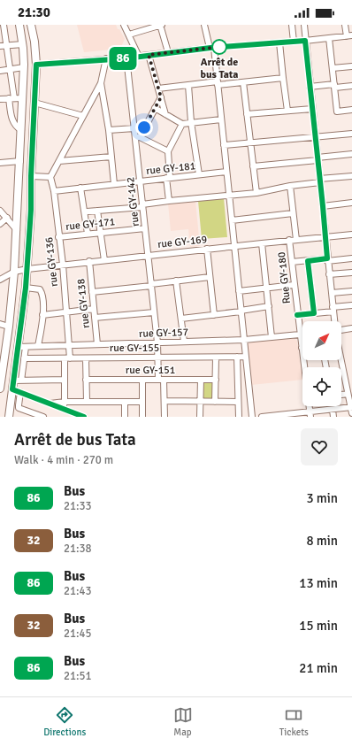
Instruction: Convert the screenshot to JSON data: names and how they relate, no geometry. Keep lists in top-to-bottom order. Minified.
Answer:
{"streets":{"street":["rue GY-181","rue GY-142","rue GY-171","rue GY-169","rue GY-136","Rue GY-180","rue GY-138","rue GY-157","rue GY-155","rue GY-151"]},"crossings":[["rue GY-181","rue GY-142"],["rue GY-181","rue GY-136"],["rue GY-142","rue GY-171"],["rue GY-142","rue GY-169"],["rue GY-142","rue GY-157"],["rue GY-142","rue GY-155"],["rue GY-142","rue GY-151"],["rue GY-171","rue GY-136"],["rue GY-169","rue GY-136"],["rue GY-169","Rue GY-180"],["rue GY-169","rue GY-138"],["rue GY-136","rue GY-157"],["rue GY-136","rue GY-155"],["Rue GY-180","rue GY-157"],["rue GY-138","rue GY-157"]],"places":["Arrêt de bus Tata"],"lines":["bus line 86"],"north":"top right","page":{"status":"21:30","on_map":"86","heading":["Arrêt de bus Tata","Walk · 4 min · 270 m"],"list":[{"mark":"86","name":"Bus","note":"21:33","value":"3 min"},{"mark":"32","name":"Bus","note":"21:38","value":"8 min"},{"mark":"86","name":"Bus","note":"21:43","value":"13 min"},{"mark":"32","name":"Bus","note":"21:45","value":"15 min"},{"mark":"86","name":"Bus","note":"21:51","value":"21 min"}],"tabs":["Directions","Map","Tickets"]}}
